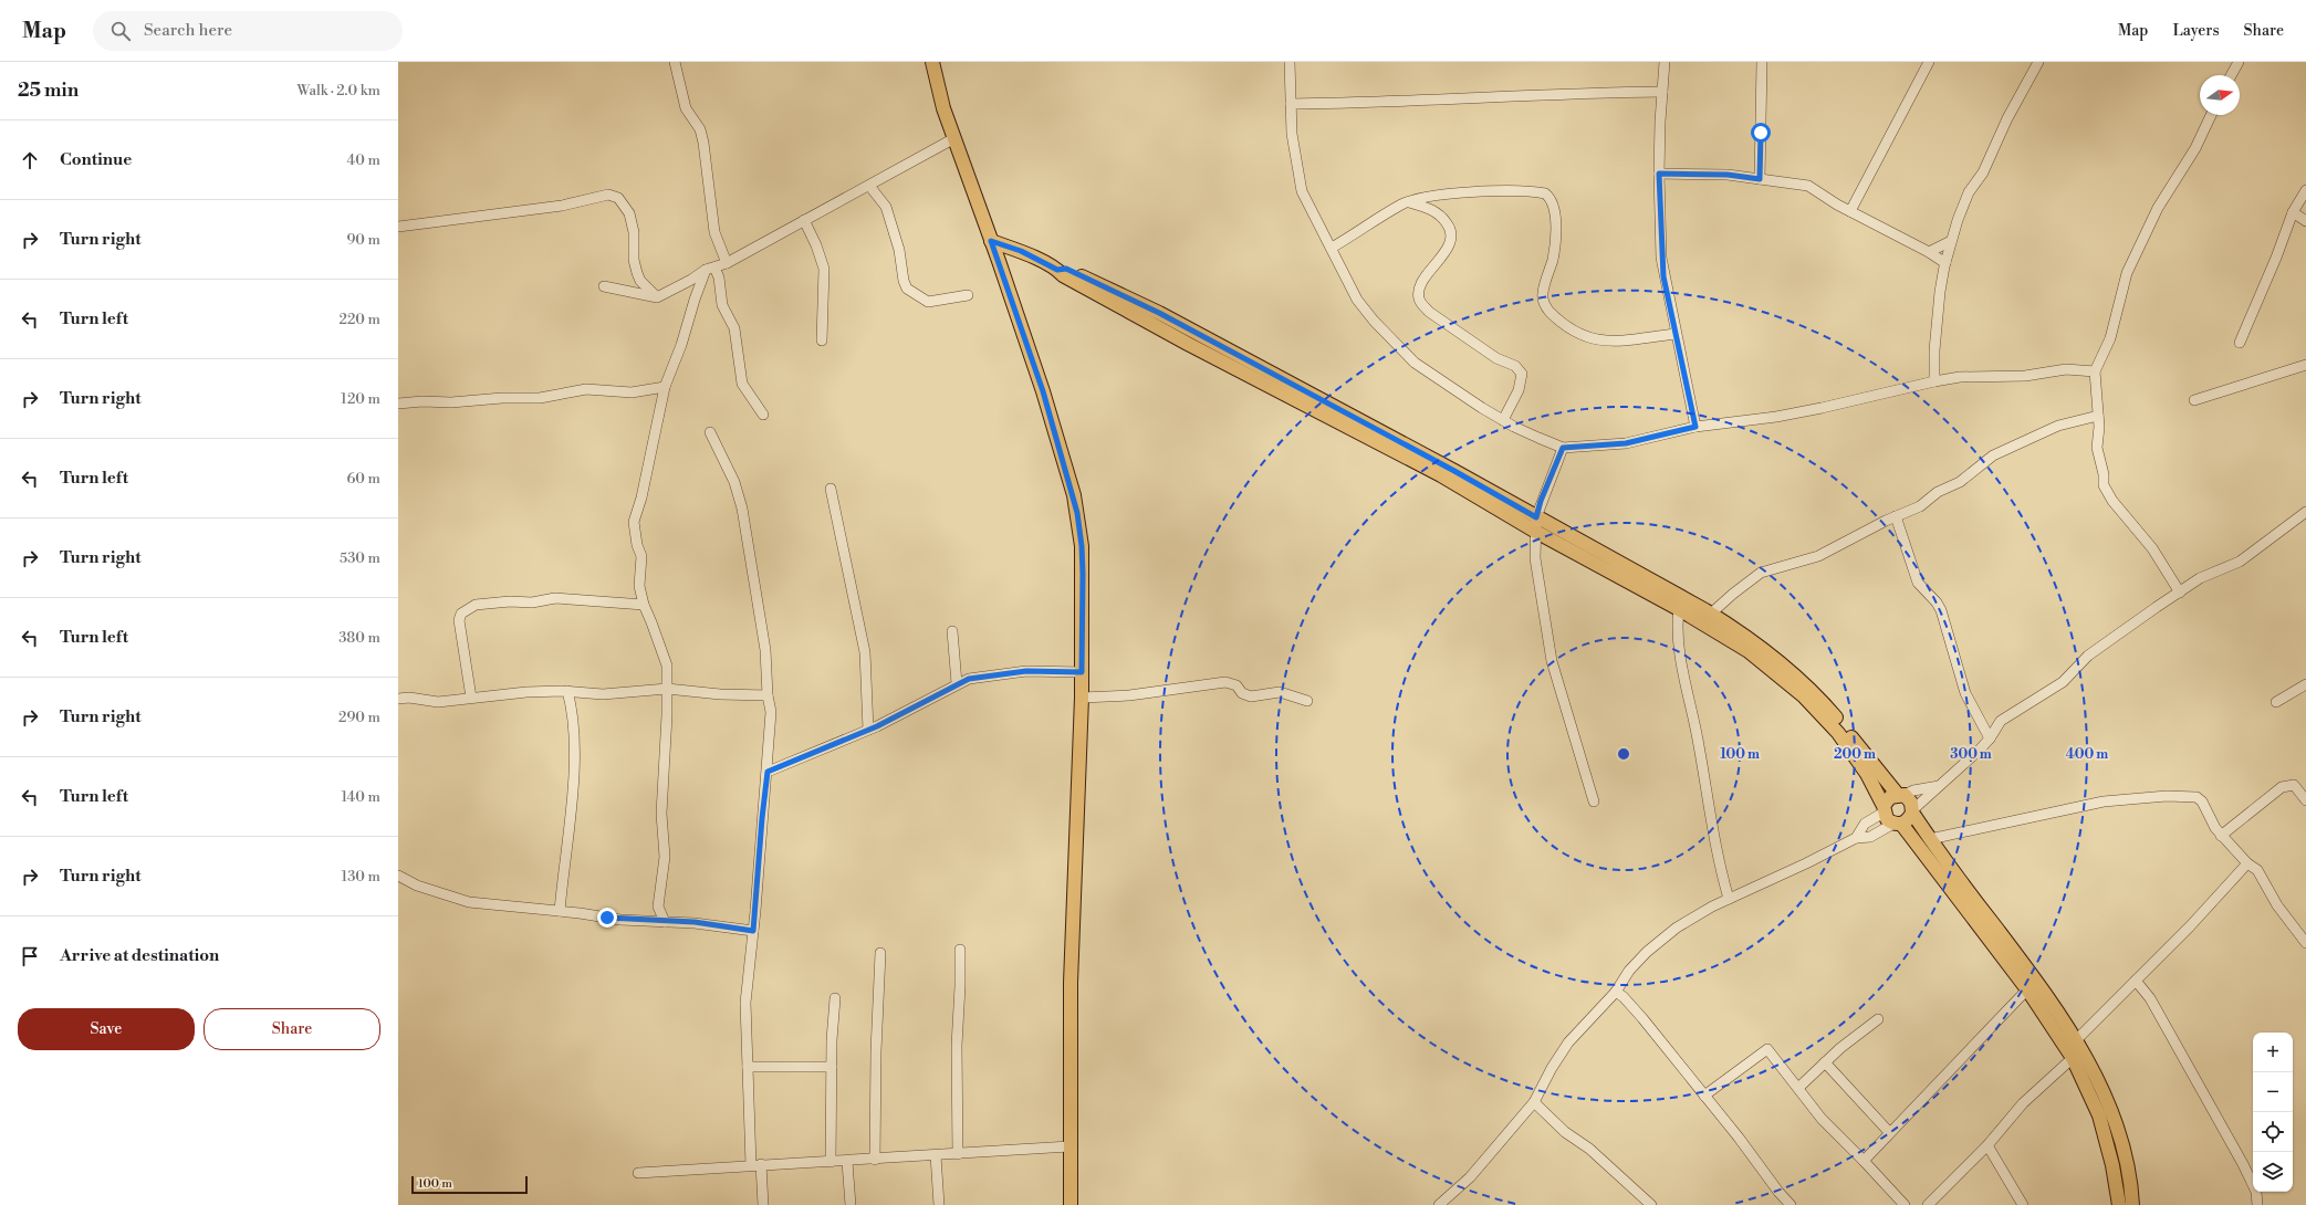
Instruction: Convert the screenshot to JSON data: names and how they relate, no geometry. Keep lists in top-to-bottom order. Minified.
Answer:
{"scale_bar":"100 m","north":"right","page":{"header":"Map","search":"Search here","nav":["Map","Layers","Share"],"heading":["25 min","Walk · 2.0 km"],"list":[["Continue","40 m"],["Turn right","90 m"],["Turn left","220 m"],["Turn right","120 m"],["Turn left","60 m"],["Turn right","530 m"],["Turn left","380 m"],["Turn right","290 m"],["Turn left","140 m"],["Turn right","130 m"],"Arrive at destination"],"buttons":["Save","Share"],"map_buttons":["+","−"],"scale":"100 m"},"rings":["100 m","200 m","300 m","400 m"]}
